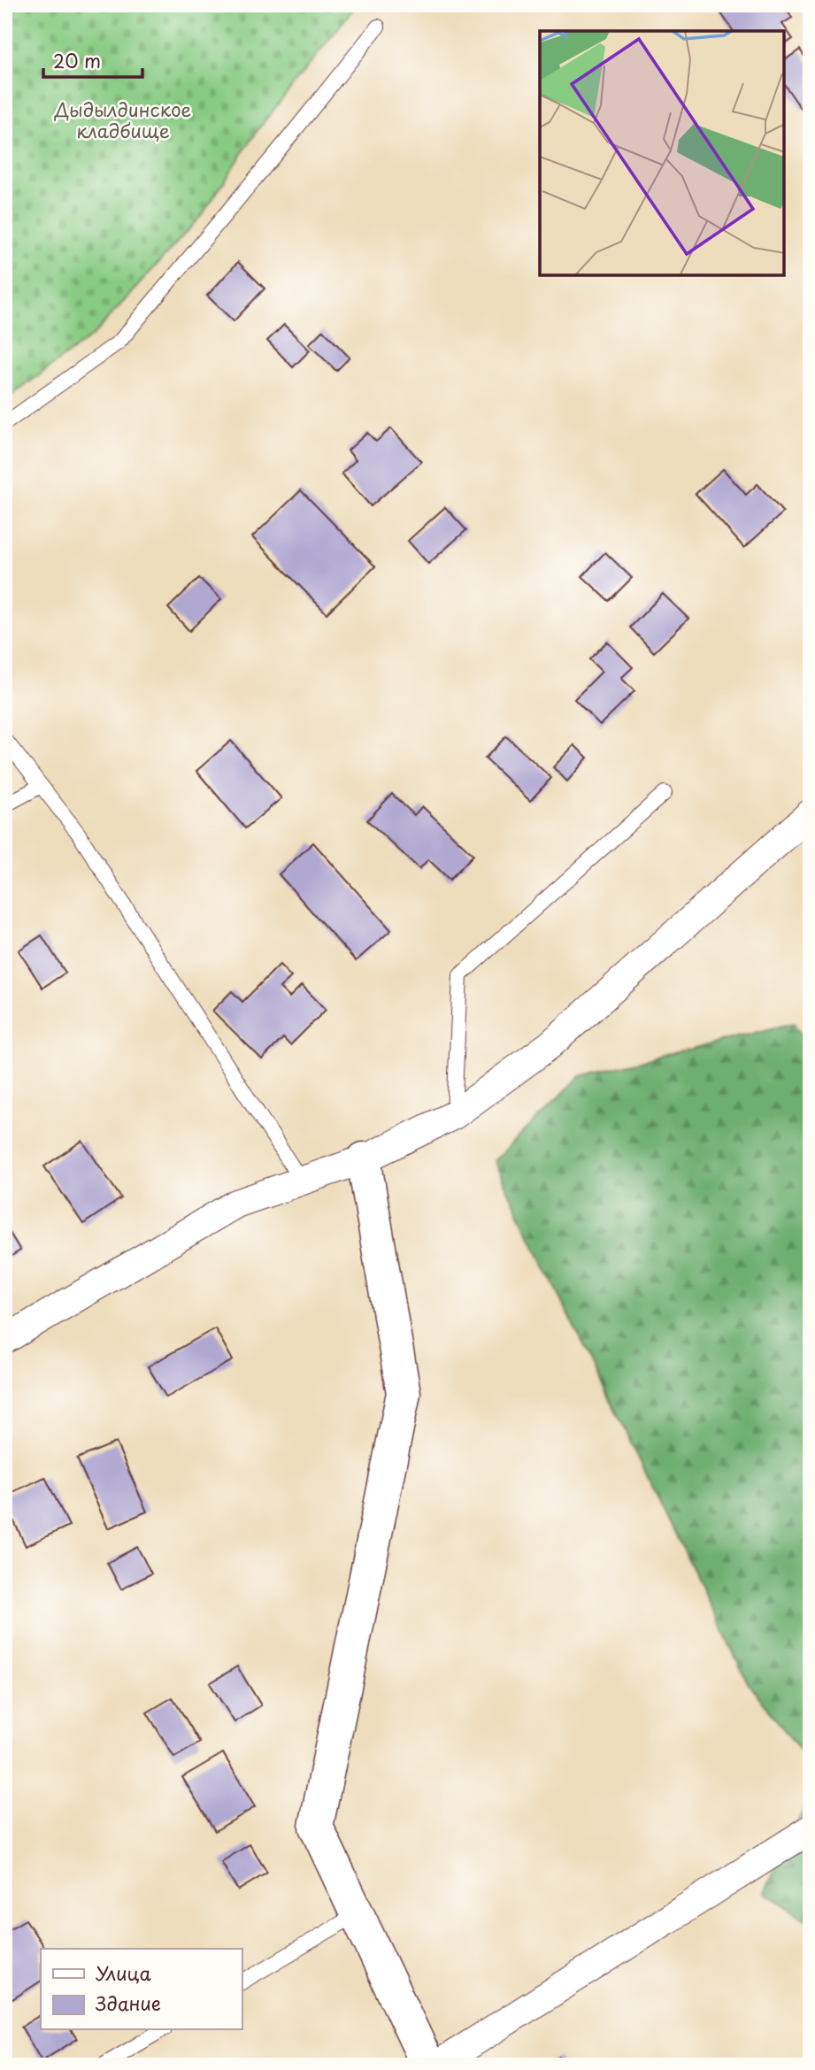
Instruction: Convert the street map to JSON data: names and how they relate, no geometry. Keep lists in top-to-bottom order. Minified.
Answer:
{"parks":["Дыдылдинское кладбище"],"legend":["Улица","Здание"],"scale_bar":"20 m"}
